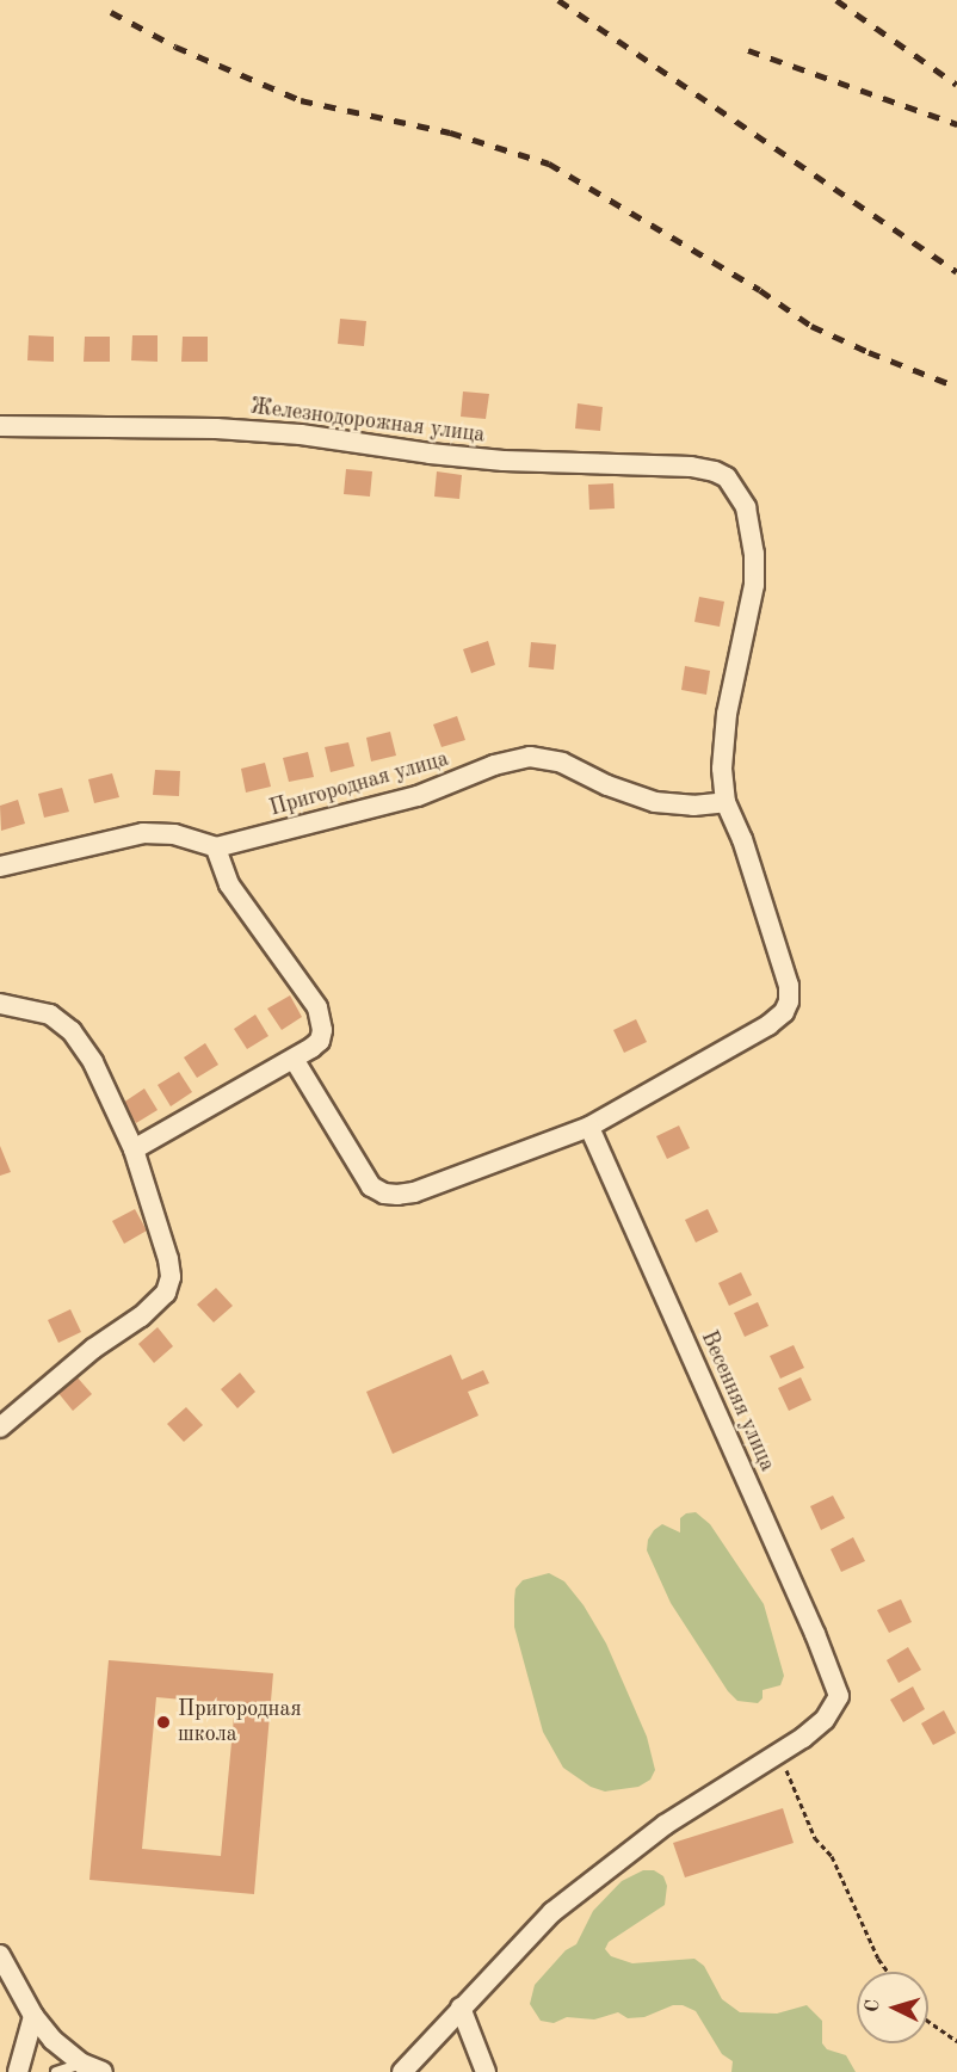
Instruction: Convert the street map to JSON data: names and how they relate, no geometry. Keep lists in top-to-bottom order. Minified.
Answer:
{"streets":{"street":["Железнодорожная улица","Пригородная улица","Весенняя улица"]},"crossings":[["Железнодорожная улица","Пригородная улица"]],"places":["Пригородная школа"],"north":"left"}
